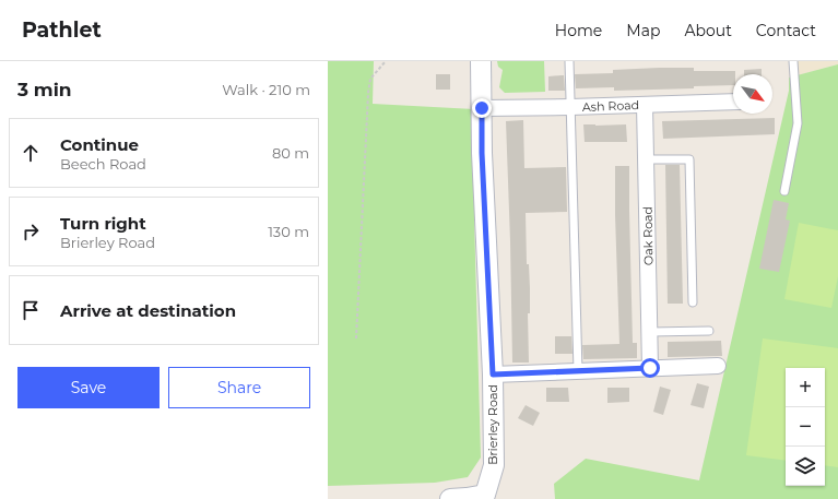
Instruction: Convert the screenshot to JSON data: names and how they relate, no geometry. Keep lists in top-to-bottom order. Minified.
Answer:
{"streets":{"street":["Ash Road","Oak Road","Brierley Road"]},"crossings":[["Ash Road","Oak Road"],["Ash Road","Brierley Road"]],"north":"bottom right","page":{"header":"Pathlet","nav":["Home","Map","About","Contact"],"heading":["3 min","Walk · 210 m"],"list":[["Continue","Beech Road","80 m"],["Turn right","Brierley Road","130 m"],"Arrive at destination"],"buttons":["Save","Share"],"map_buttons":["+","−"]}}
